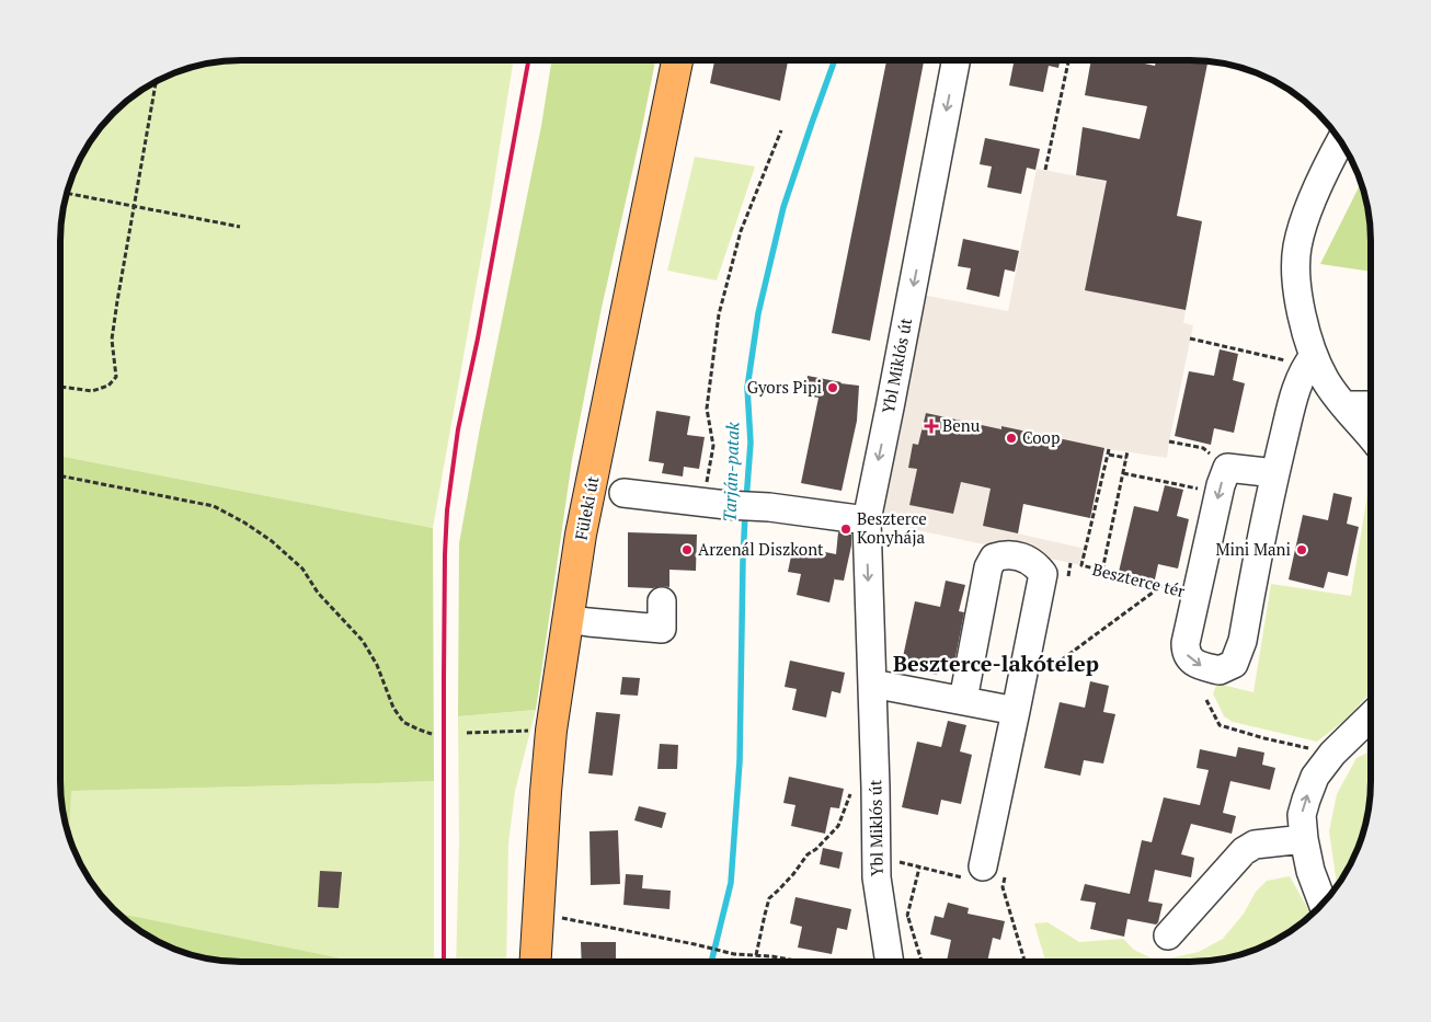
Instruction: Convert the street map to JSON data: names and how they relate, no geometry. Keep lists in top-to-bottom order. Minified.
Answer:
{"streets":{"main road":["Füleki út"],"street":["Ybl Miklós út"],"path":["Beszterce tér"]},"one_way":["Ybl Miklós út"],"districts":["Beszterce-lakótelep"],"water":["Tarján-patak"],"places":{"other":["Gyors Pipi","Coop","Beszterce Konyhája","Arzenál Diszkont","Mini Mani"],"health":["Benu"]}}
